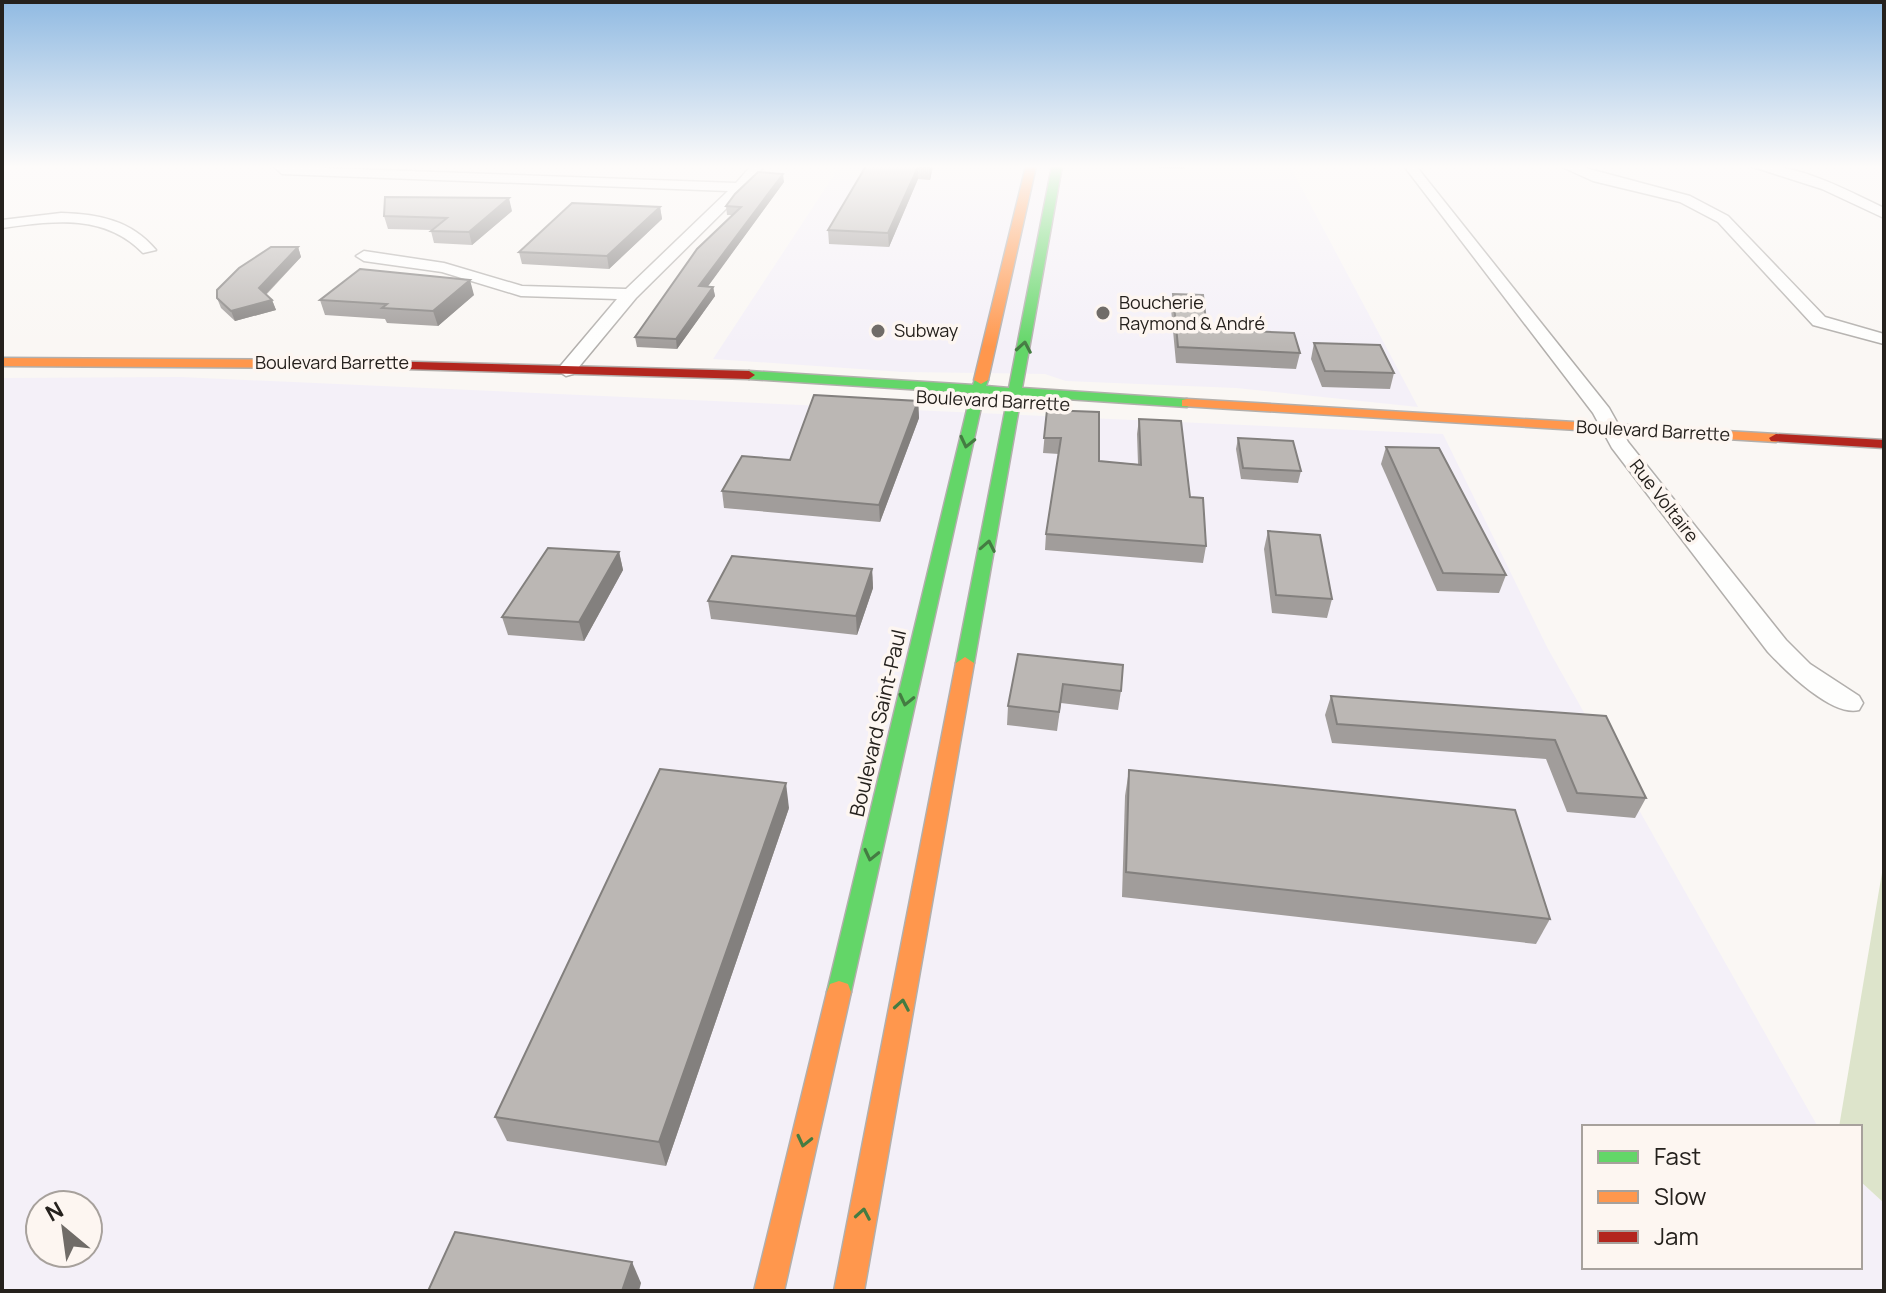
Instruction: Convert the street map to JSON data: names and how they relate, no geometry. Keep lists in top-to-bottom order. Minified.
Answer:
{"streets":{"main road":["Boulevard Barrette","Boulevard Saint-Paul"],"street":["Rue Voltaire"]},"crossings":[["Boulevard Barrette","Rue Voltaire"],["Boulevard Barrette","Boulevard Saint-Paul"]],"places":["Boucherie Raymond & André","Subway"],"legend":["Fast","Slow","Jam"],"north":"top left"}
